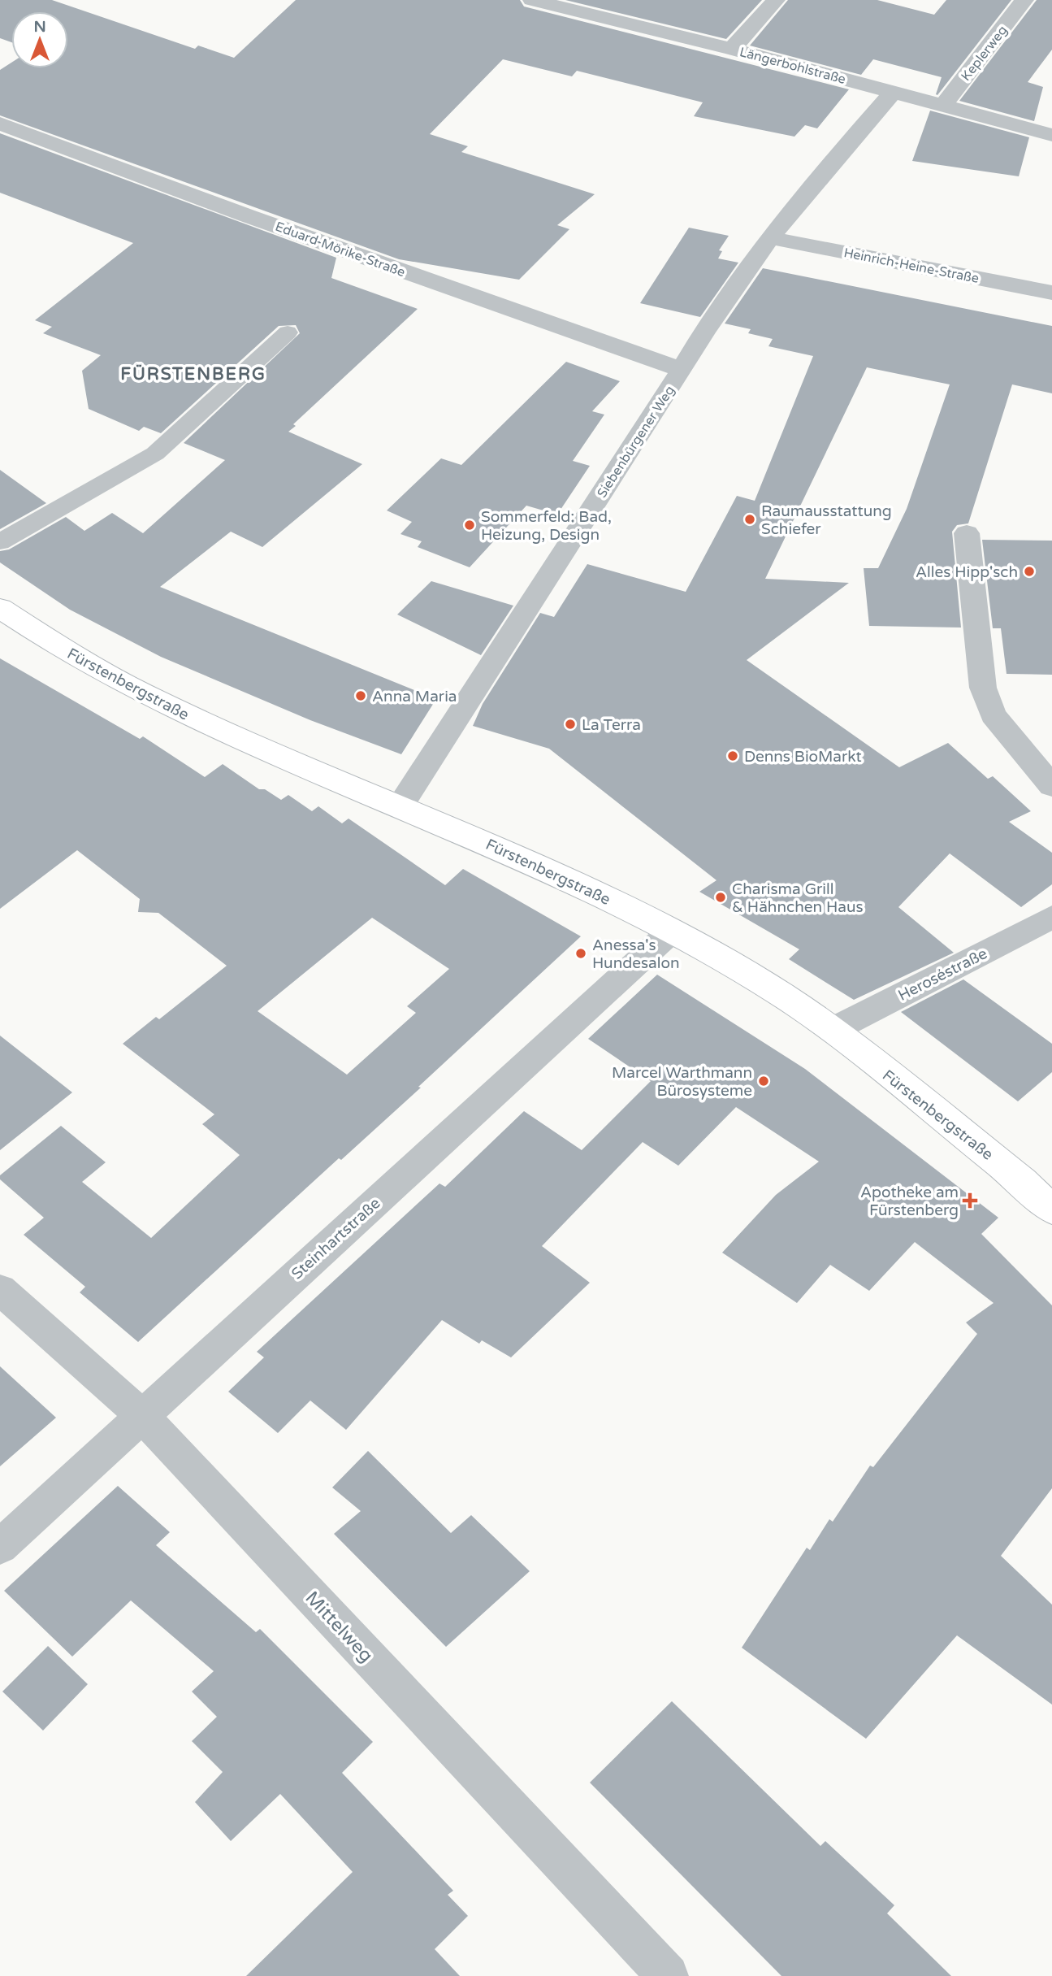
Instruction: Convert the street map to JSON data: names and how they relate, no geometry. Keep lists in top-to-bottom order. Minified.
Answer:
{"streets":{"main road":["Fürstenbergstraße"],"street":["Keplerweg","Längerbohlstraße","Eduard-Mörike-Straße","Heinrich-Heine-Straße","Siebenbürgener Weg","Heroséstraße","Steinhartstraße","Mittelweg"]},"crossings":[["Keplerweg","Längerbohlstraße"],["Längerbohlstraße","Siebenbürgener Weg"],["Eduard-Mörike-Straße","Siebenbürgener Weg"],["Heinrich-Heine-Straße","Siebenbürgener Weg"],["Siebenbürgener Weg","Fürstenbergstraße"],["Fürstenbergstraße","Heroséstraße"],["Fürstenbergstraße","Steinhartstraße"],["Steinhartstraße","Mittelweg"]],"districts":["FÜRSTENBERG"],"places":{"other":["Raumausstattung Schiefer","Sommerfeld: Bad, Heizung, Design","Alles Hipp'sch","Anna Maria","La Terra","Denns BioMarkt","Charisma Grill & Hähnchen Haus","Anessa's Hundesalon","Marcel Warthmann Bürosysteme"],"health":["Apotheke am Fürstenberg"]},"north":"top"}
